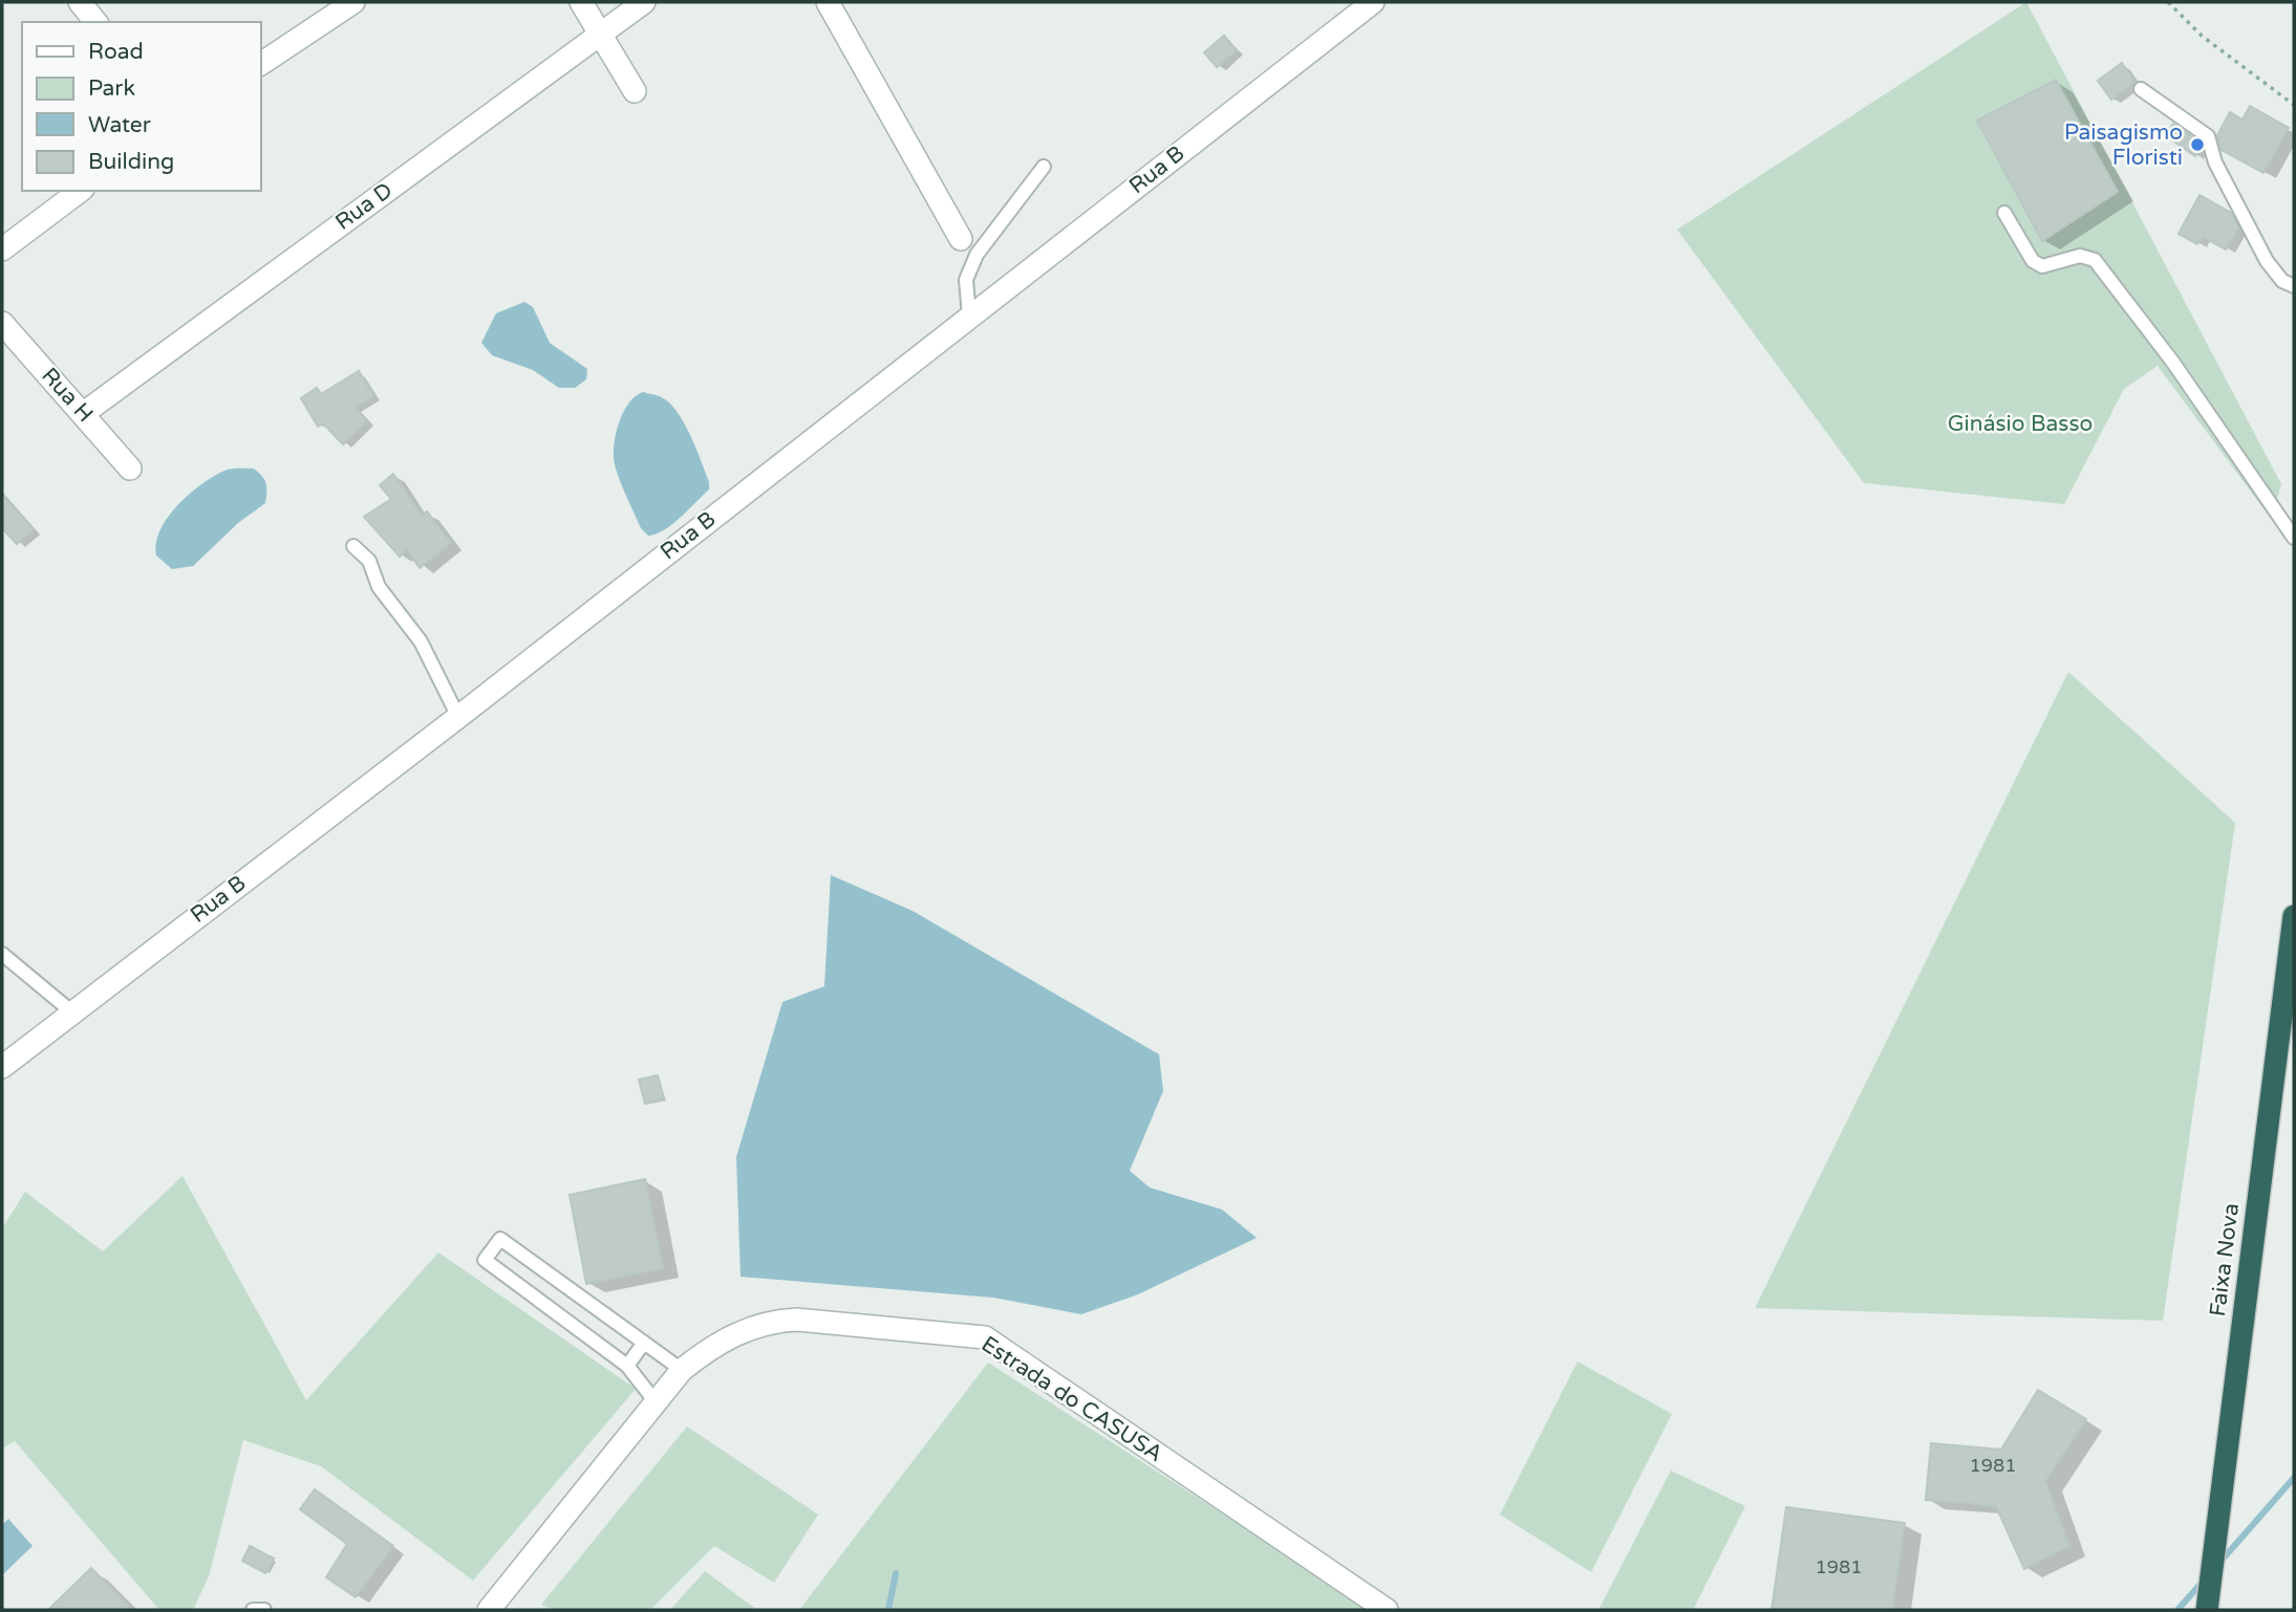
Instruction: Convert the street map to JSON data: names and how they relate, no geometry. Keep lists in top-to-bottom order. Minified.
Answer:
{"streets":{"highway":["Faixa Nova"],"street":["Rua B","Rua D","Rua H","Estrada do CASUSA"]},"crossings":[["Rua D","Rua H"]],"parks":["Ginásio Basso"],"places":["Paisagismo Floristi"],"house_numbers":["1981","1981"],"legend":["Road","Park","Water","Building"]}
